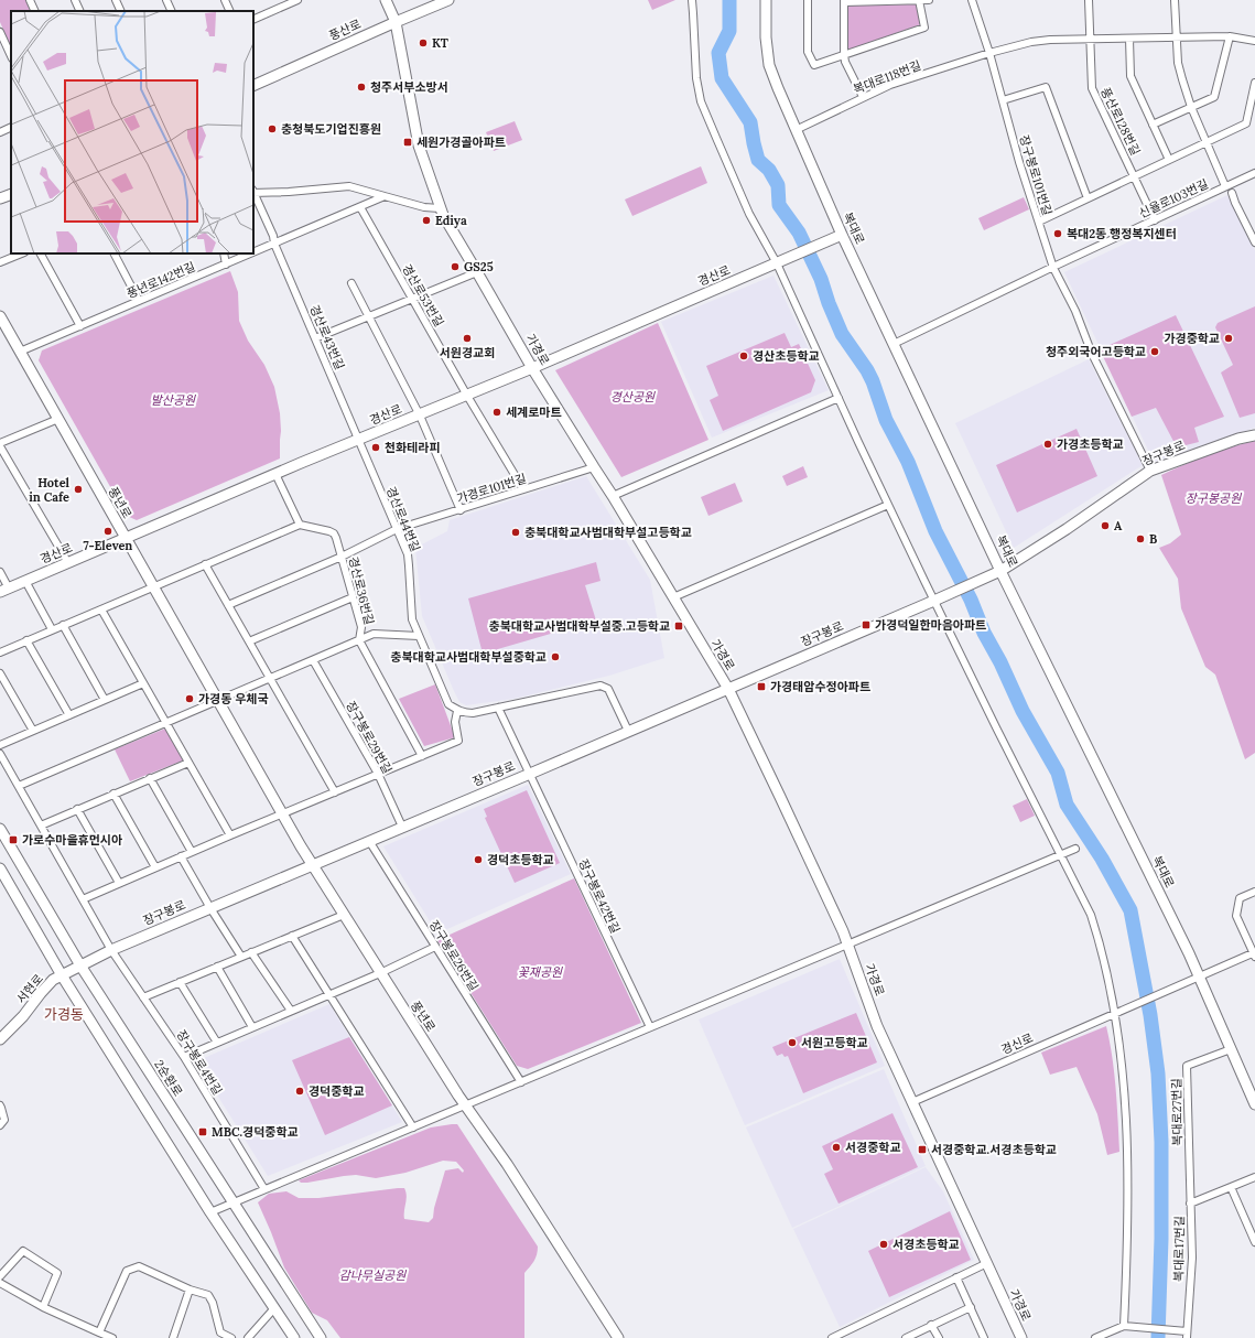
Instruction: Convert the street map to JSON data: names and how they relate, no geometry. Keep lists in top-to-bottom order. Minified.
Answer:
{"streets":{"street":["풍산로","복대로118번길","풍산로128번길","장구봉로101번길","신율로103번길","복대로","경산로","풍년로142번길","경산로53번길","경산로43번길","가경로","장구봉로","가경로101번길","풍년로","경산로44번길","경산로36번길","장구봉로29번길","장구봉로42번길","장구봉로26번길","서현로","경신로","장구봉로4번길","2순환로","복대로27번길","복대로17번길"]},"crossings":[["풍산로","가경로"],["복대로118번길","풍산로128번길"],["복대로118번길","장구봉로101번길"],["복대로118번길","복대로"],["풍산로128번길","신율로103번길"],["장구봉로101번길","신율로103번길"],["장구봉로101번길","장구봉로"],["신율로103번길","복대로"],["복대로","경산로"],["복대로","장구봉로"],["복대로","경신로"],["복대로","복대로27번길"],["경산로","경산로53번길"],["경산로","경산로43번길"],["경산로","가경로"],["경산로","풍년로"],["경산로","경산로44번길"],["풍년로142번길","경산로53번길"],["풍년로142번길","경산로43번길"],["풍년로142번길","풍년로"],["경산로53번길","가경로101번길"],["경산로43번길","경산로44번길"],["가경로","장구봉로"],["가경로","가경로101번길"],["가경로","경신로"],["장구봉로","풍년로"],["장구봉로","장구봉로29번길"],["장구봉로","장구봉로42번길"],["장구봉로","장구봉로26번길"],["장구봉로","서현로"],["장구봉로","장구봉로4번길"],["장구봉로","2순환로"],["가경로101번길","경산로44번길"],["가경로101번길","경산로36번길"],["복대로27번길","복대로17번길"]],"districts":["가경동"],"parks":["경산공원","발산공원","장구봉공원","꽃재공원","감나무실공원"],"places":{"other":["KT","청주서부소방서","충청북도기업진흥원","Ediya","복대2동 행정복지센터","GS25","서원경교회","가경중학교","청주외국어고등학교","경산초등학교","세계로마트","가경초등학교","천화테라피","Hotel in Cafe","A","7-Eleven","충북대학교사범대학부설고등학교","B","충북대학교사범대학부설중학교","가경동 우체국","경덕초등학교","서원고등학교","경덕중학교","서경중학교","서경초등학교"],"transit":["세원가경골아파트","가경덕일한마음아파트","충북대학교사범대학부설중.고등학교","가경태암수정아파트","가로수마을휴먼시아","MBC.경덕중학교","서경중학교.서경초등학교"]}}
